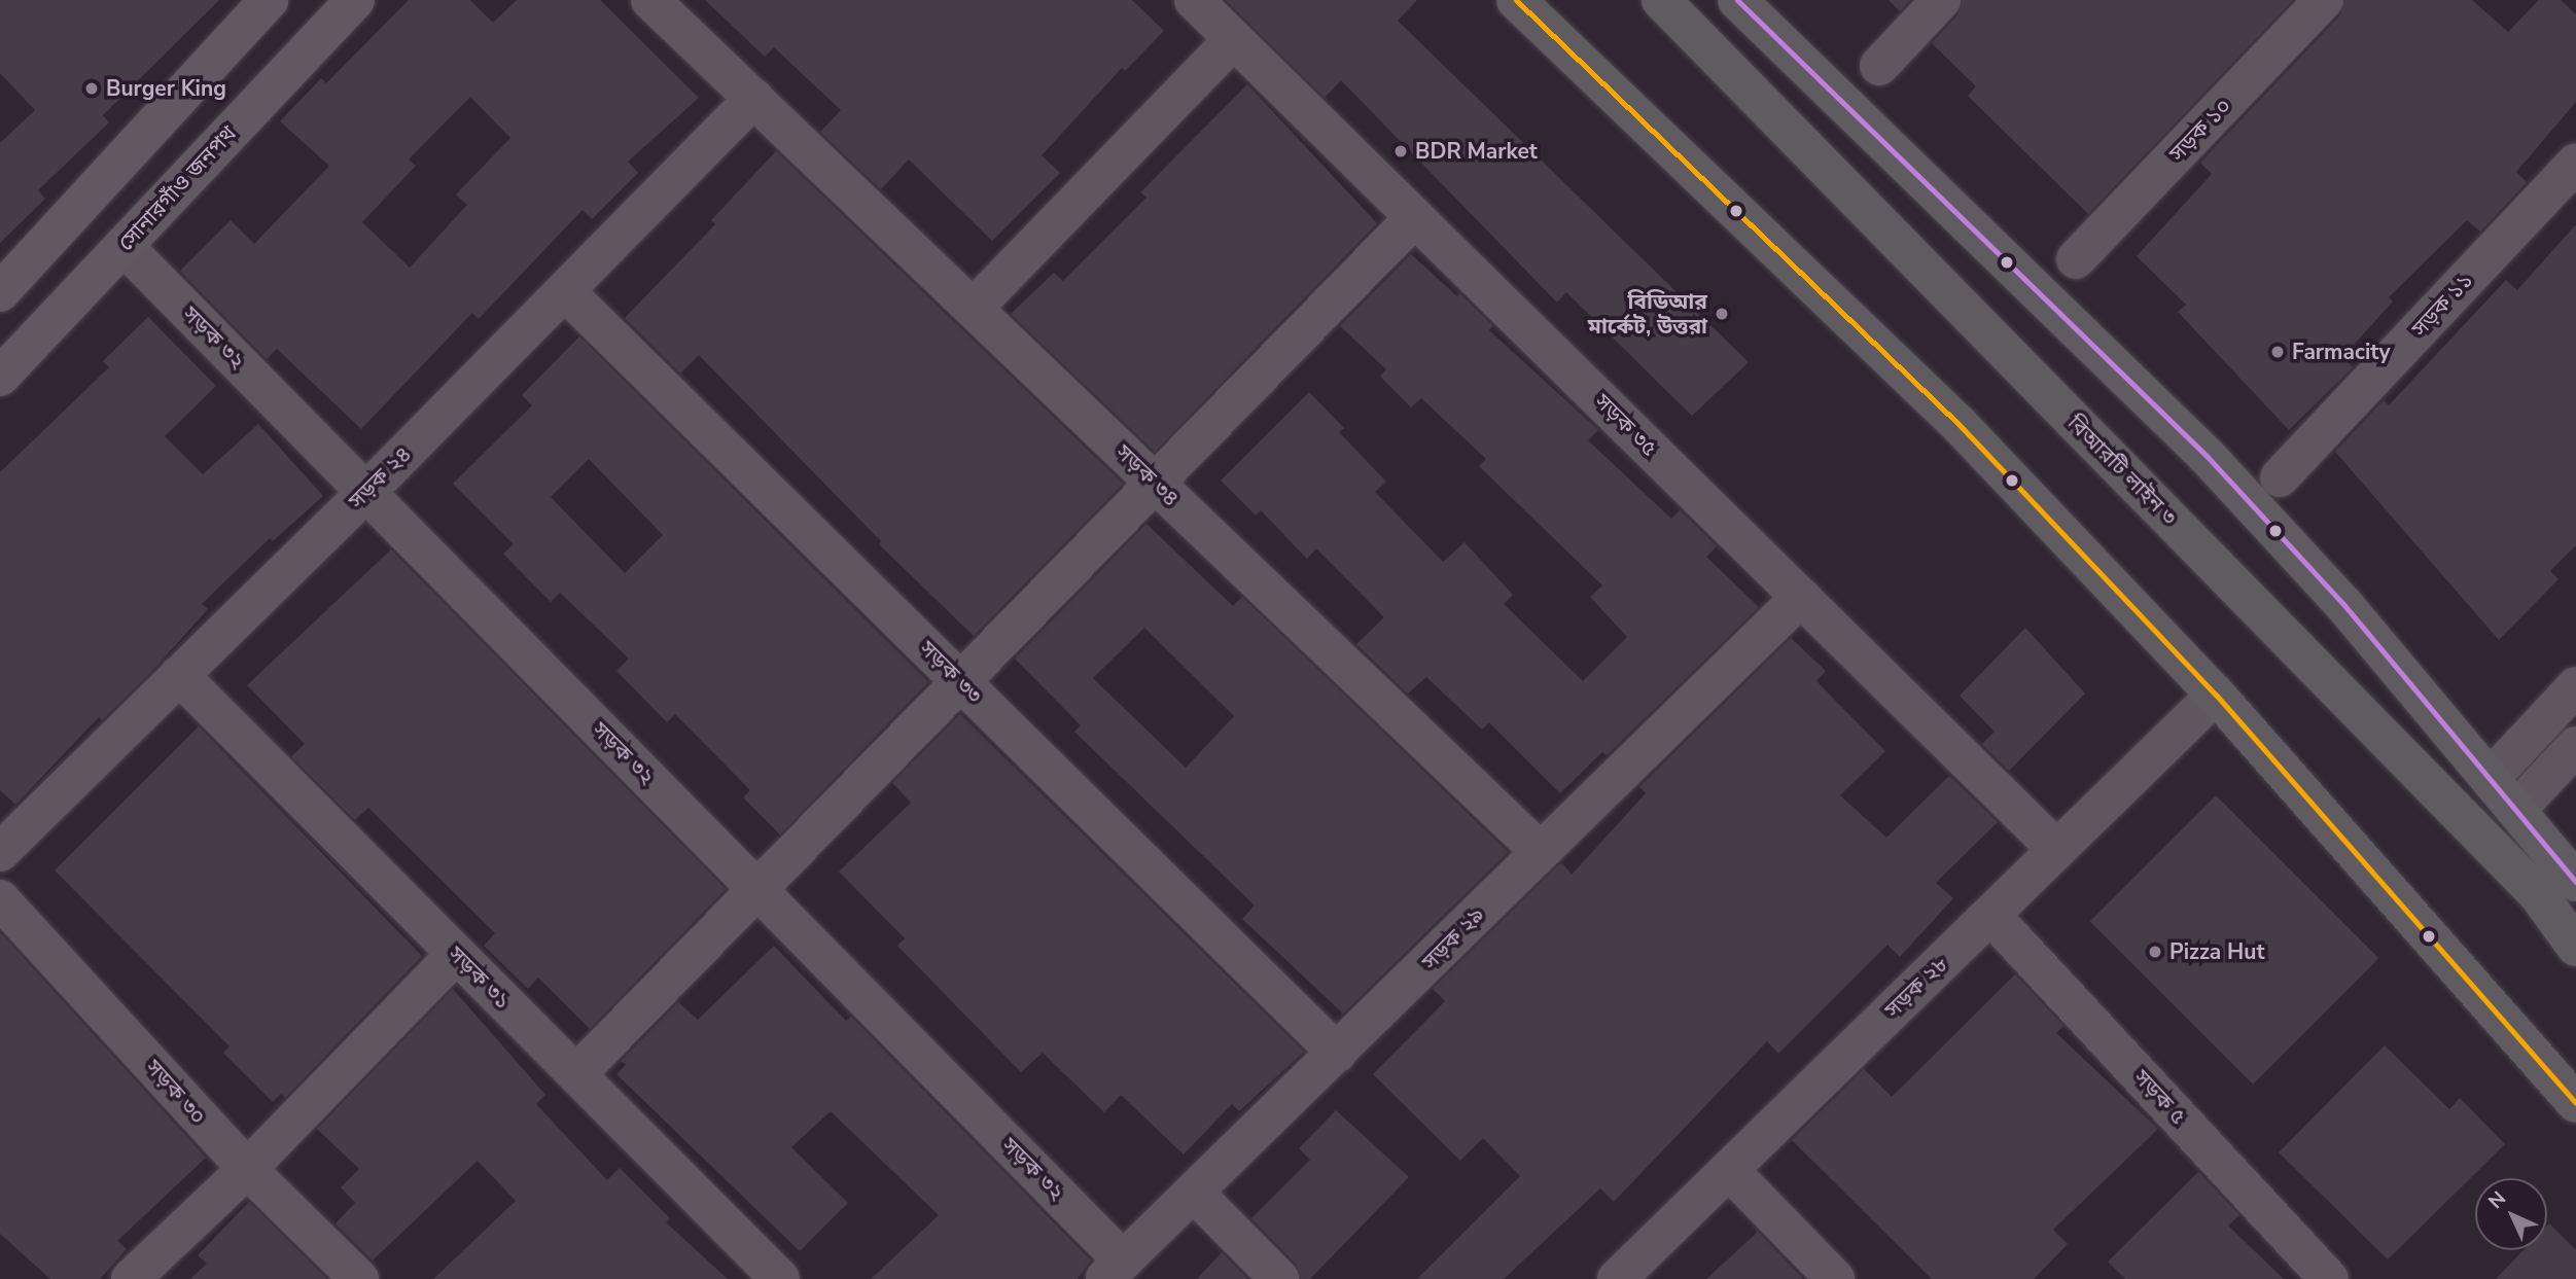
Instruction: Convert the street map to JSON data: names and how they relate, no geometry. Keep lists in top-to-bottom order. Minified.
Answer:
{"streets":{"highway":["বিআরটি লাইন ৩"],"main road":["সোনারগাঁও জনপথ"],"street":["সড়ক ১০","সড়ক ১১","সড়ক ৩২","সড়ক ৩৫","সড়ক ৩৪","সড়ক ২৪","সড়ক ৩৩","সড়ক ২৯","সড়ক ৩১","সড়ক ২৮","সড়ক ৩০","সড়ক ৫"]},"crossings":[["সোনারগাঁও জনপথ","সড়ক ৩২"],["সড়ক ৩২","সড়ক ২৪"],["সড়ক ৩২","সড়ক ২৯"],["সড়ক ৩৫","সড়ক ২৯"],["সড়ক ৩৫","সড়ক ২৮"],["সড়ক ৩৪","সড়ক ২৪"],["সড়ক ৩৪","সড়ক ২৯"],["সড়ক ২৪","সড়ক ৩৩"],["সড়ক ২৪","সড়ক ৩১"],["সড়ক ৩৩","সড়ক ২৯"],["সড়ক ২৮","সড়ক ৫"]],"places":["Burger King","BDR Market","বিডিআর মার্কেট, উত্তরা","Farmacity","Pizza Hut"],"north":"top left"}
